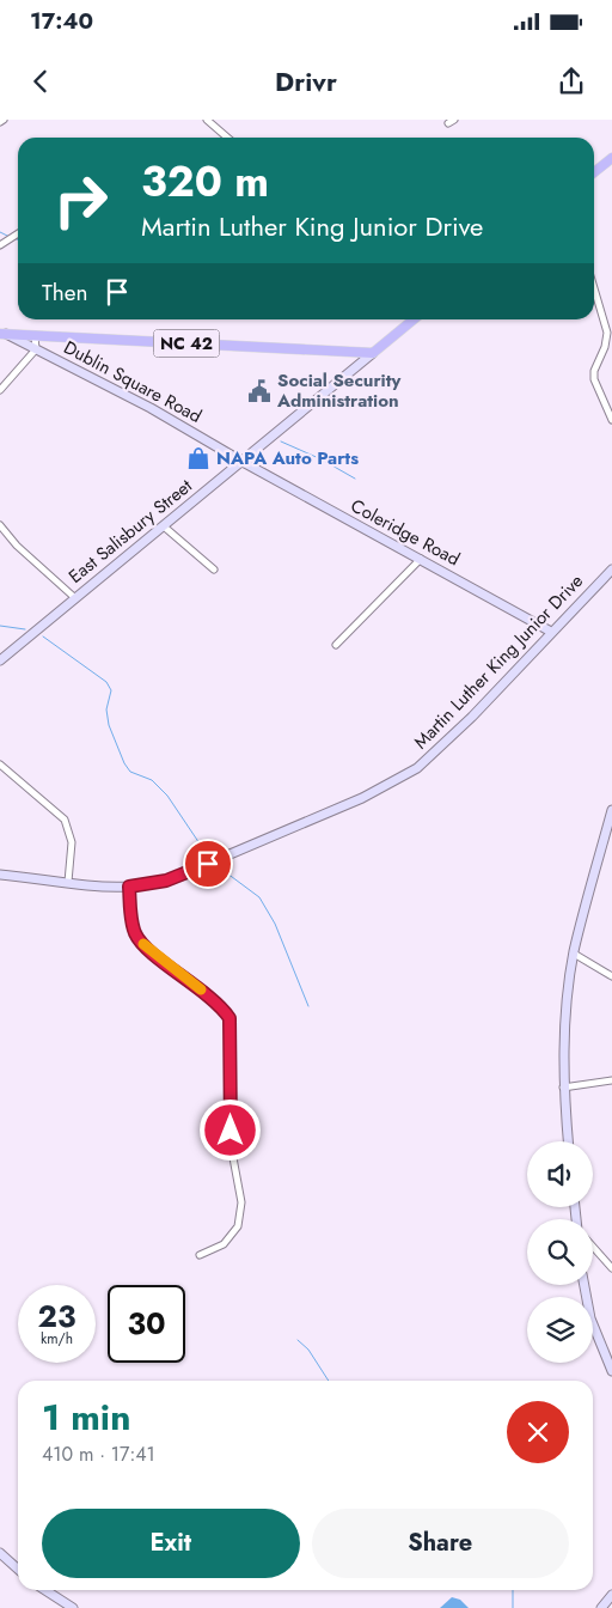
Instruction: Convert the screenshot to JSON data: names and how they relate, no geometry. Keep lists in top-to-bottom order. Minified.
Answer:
{"streets":{"main road":["NC 42","East Salisbury Street"],"street":["Dublin Square Road","Coleridge Road","Martin Luther King Junior Drive"]},"crossings":[["NC 42","Dublin Square Road"],["NC 42","East Salisbury Street"],["Dublin Square Road","East Salisbury Street"],["Dublin Square Road","Coleridge Road"],["East Salisbury Street","Coleridge Road"],["Coleridge Road","Martin Luther King Junior Drive"]],"places":{"public building":["Social Security Administration"],"shop":["NAPA Auto Parts"]},"page":{"status":"17:40","header":"Drivr","turn":["320 m","Martin Luther King Junior Drive"],"then":"Then","speed":"23 km/h","limit":"30","heading":["1 min","410 m · 17:41"],"buttons":["Exit","Share"]}}
